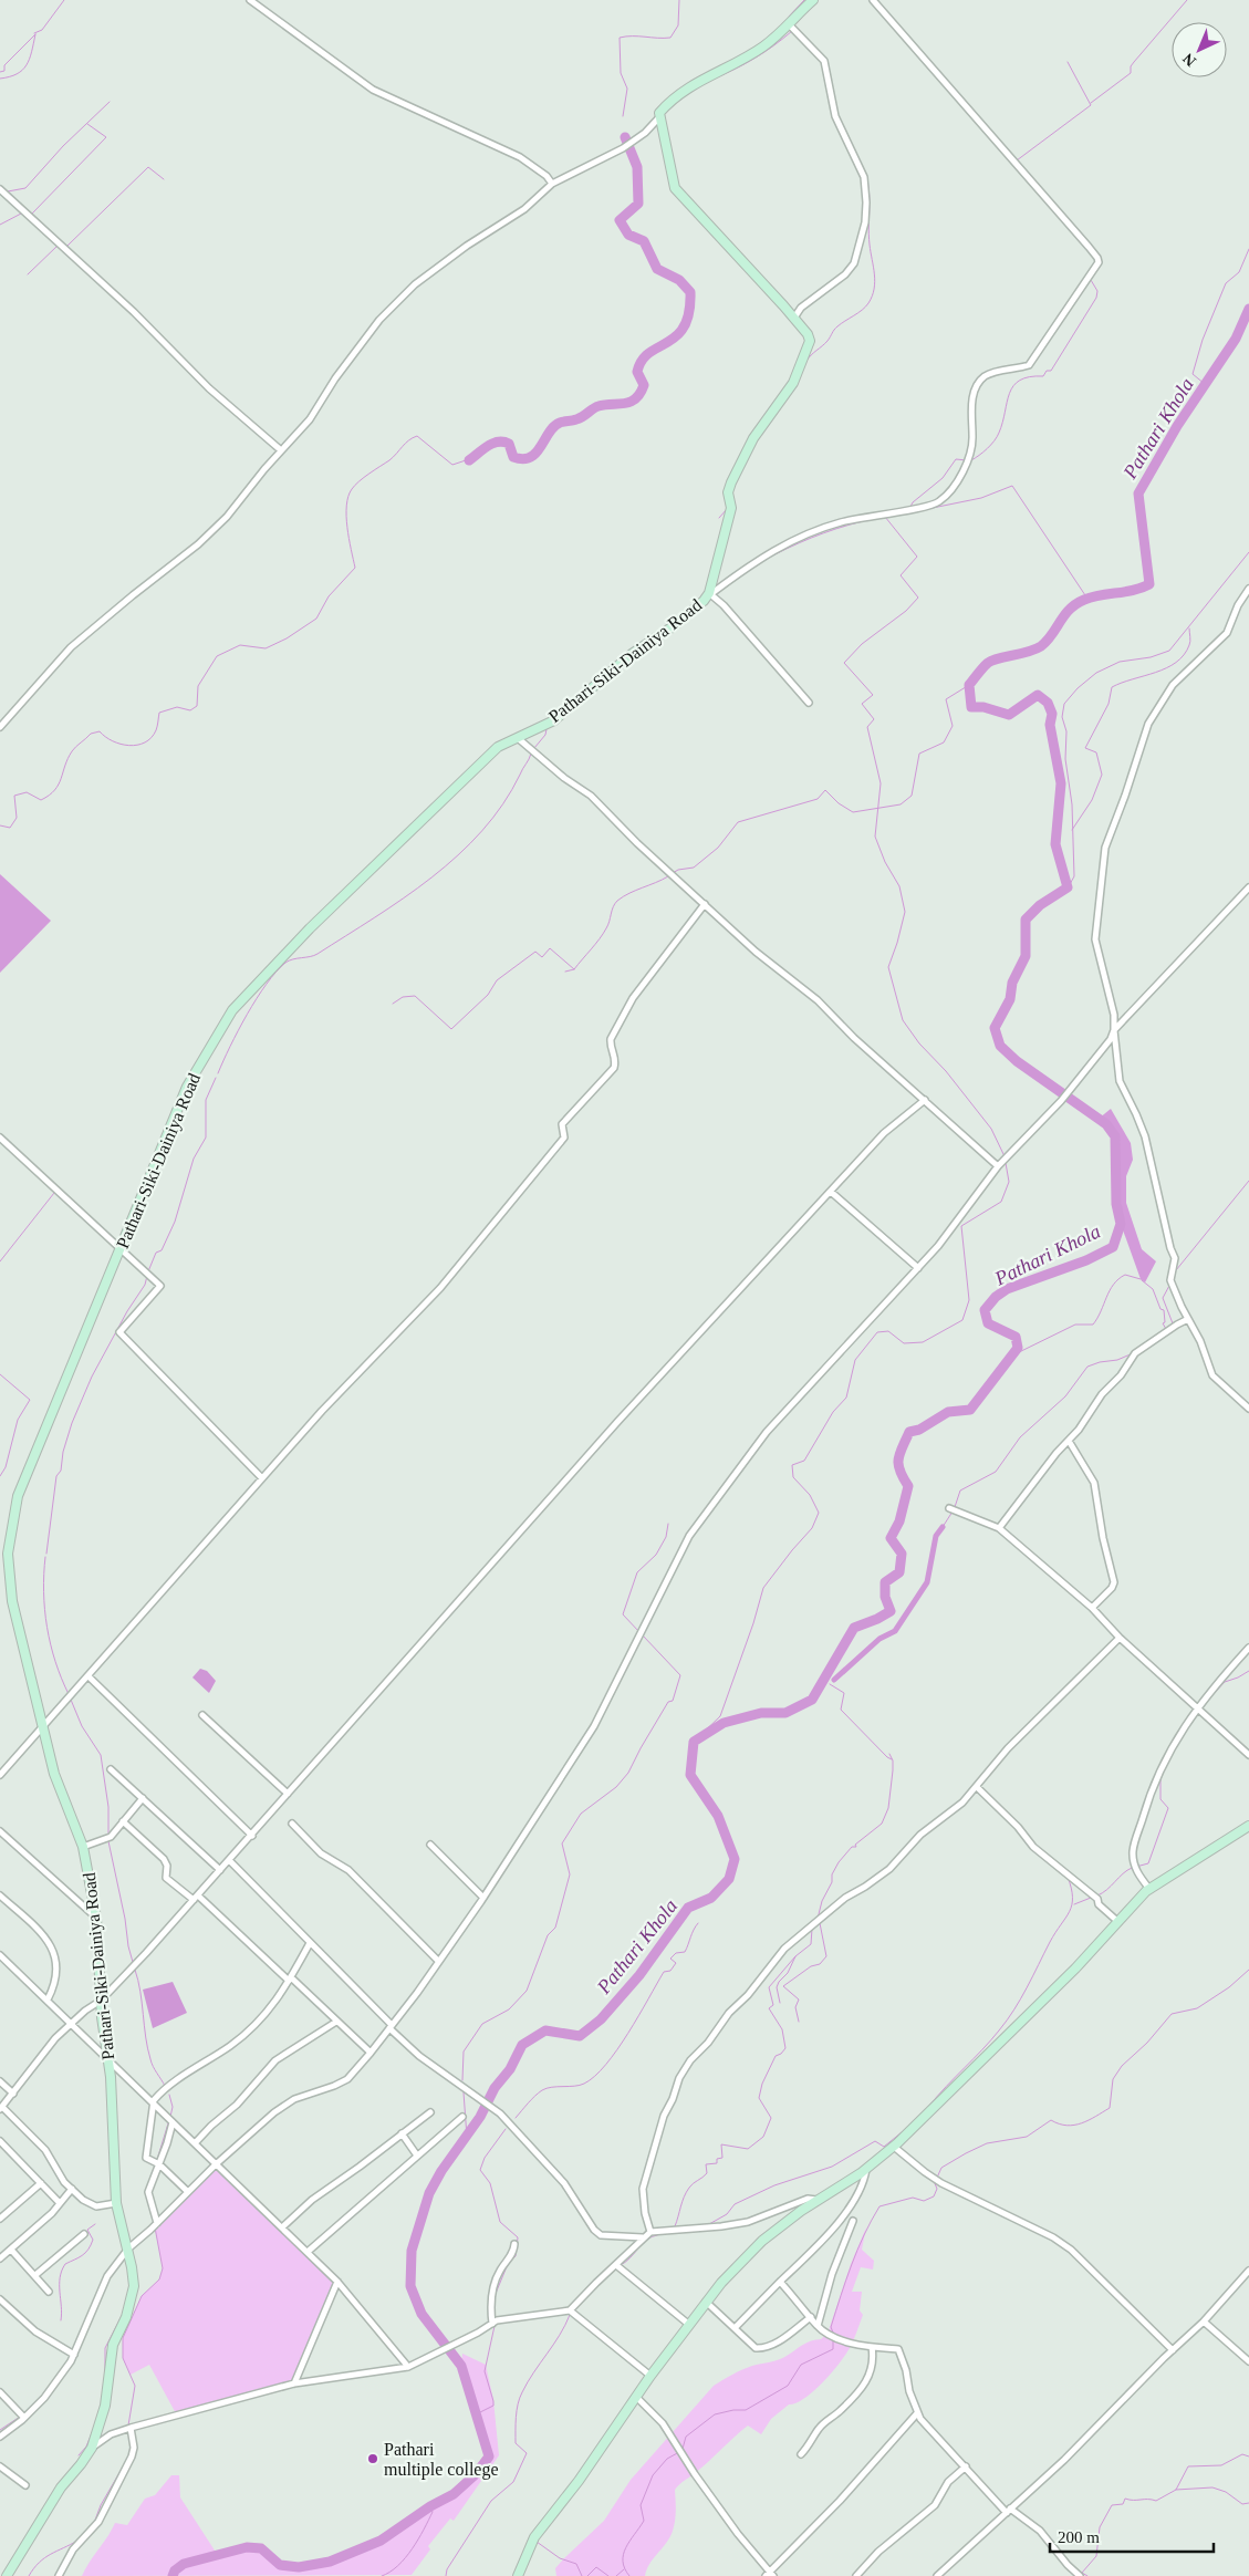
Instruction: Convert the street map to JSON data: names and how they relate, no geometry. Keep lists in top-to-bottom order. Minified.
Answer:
{"streets":{"main road":["Pathari-Siki-Dainiya Road"]},"water":["Pathari Khola"],"places":["Pathari multiple college"],"scale_bar":"200 m","north":"bottom left"}
